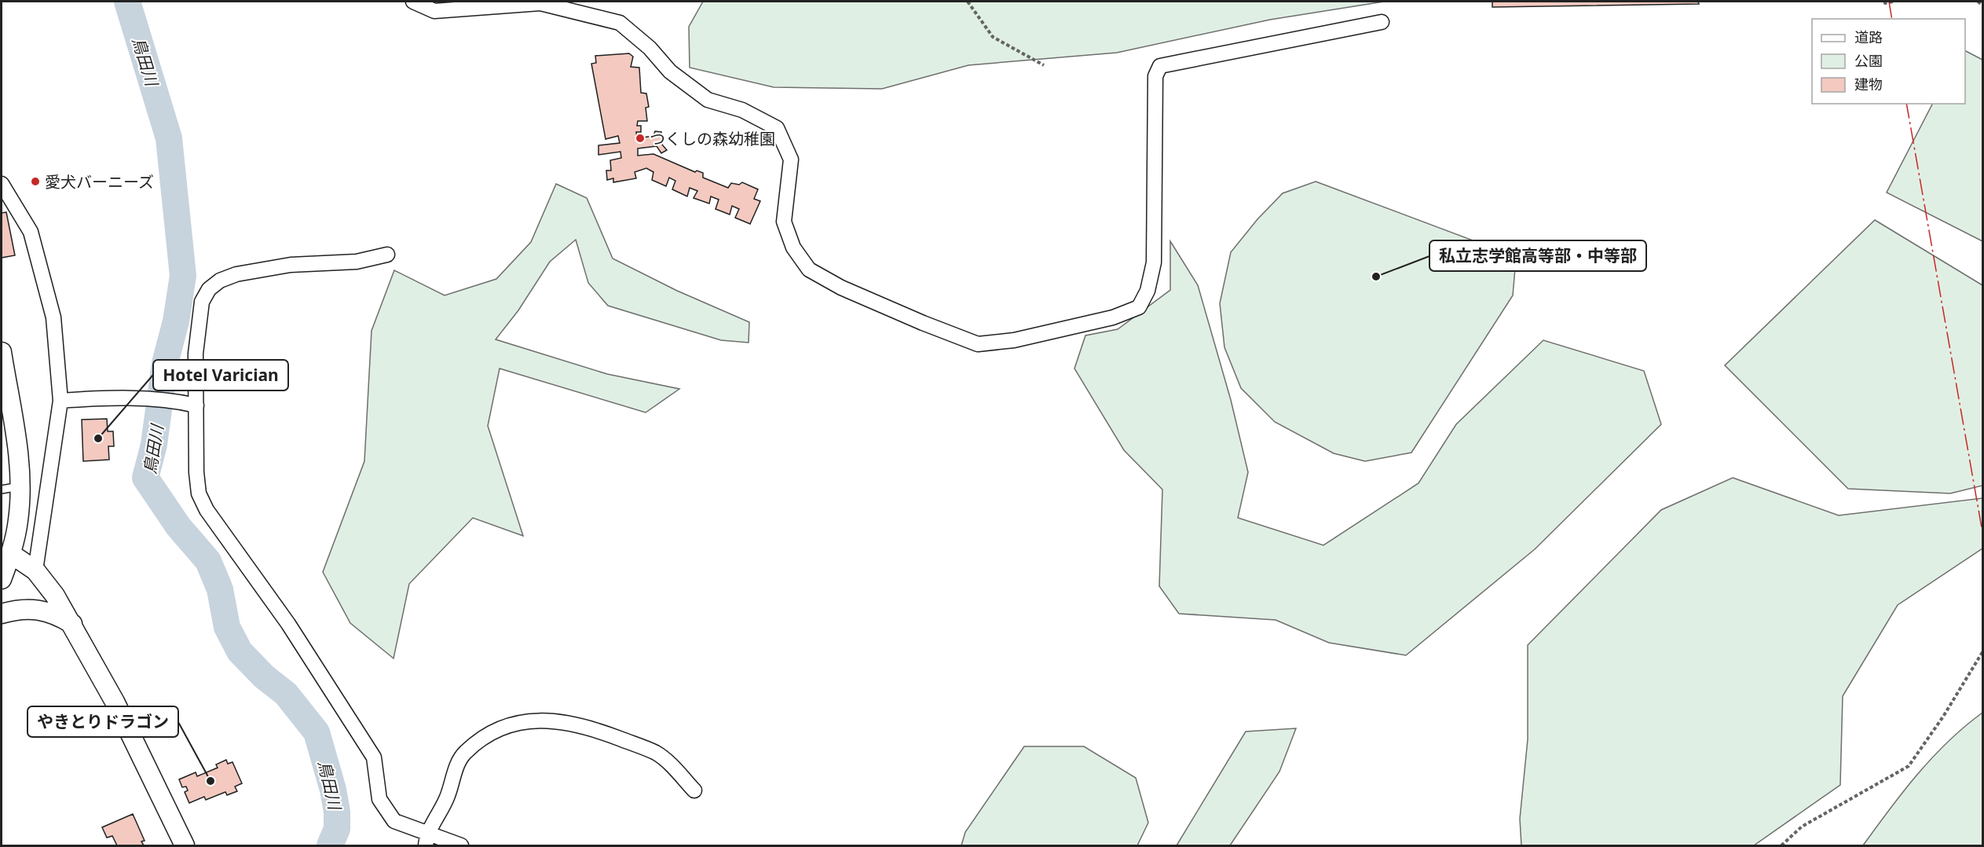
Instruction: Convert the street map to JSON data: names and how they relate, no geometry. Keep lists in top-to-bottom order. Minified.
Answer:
{"water":["鳥田川"],"places":["つくしの森幼稚園","愛犬バーニーズ","私立志学館高等部・中等部","Hotel Varician","やきとりドラゴン"],"legend":["道路","公園","建物"]}
